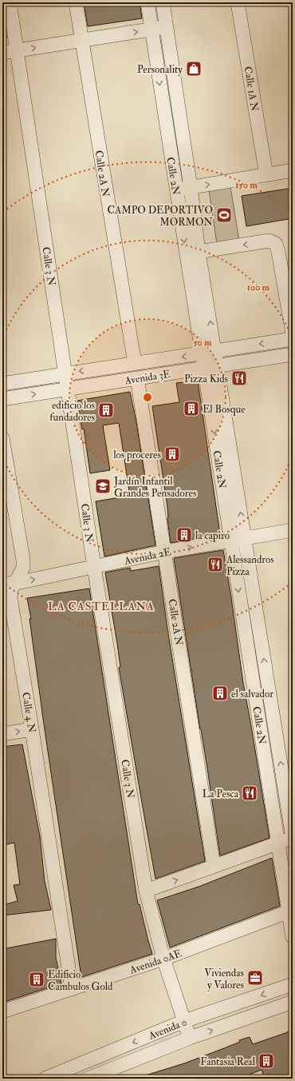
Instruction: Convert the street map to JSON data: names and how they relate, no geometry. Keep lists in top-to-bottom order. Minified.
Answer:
{"streets":{"street":["Calle 1A N","Calle 2A N","Calle 2N","Calle 3 N","Avenida 3E","Avenida 2E","Calle 4 N","Avenida 0AE","Avenida 0"]},"crossings":[["Calle 2A N","Avenida 3E"],["Calle 2A N","Avenida 2E"],["Calle 2N","Avenida 3E"],["Calle 2N","Avenida 2E"],["Calle 2N","Avenida 0AE"],["Calle 3 N","Avenida 3E"],["Calle 3 N","Avenida 2E"],["Calle 3 N","Avenida 0AE"],["Calle 3 N","Avenida 0"],["Avenida 2E","Calle 4 N"],["Calle 4 N","Avenida 0AE"]],"one_way":["Avenida 2E"],"districts":["LA CASTELLANA"],"places":{"shop":["Personality"],"sports":["CAMPO DEPORTIVO MORMON"],"restaurant":["Pizza Kids","Alessandros Pizza","La Pesca"],"building":["El Bosque","edificio los fundadores","los proceres","la capiro","el salvador","Edificio Cambulos Gold","Fantasia Real"],"school or university":["Jardín Infantil Grandes Pensadores"],"office":["Viviendas y Valores"]},"rings":["150 m","100 m","50 m"]}
